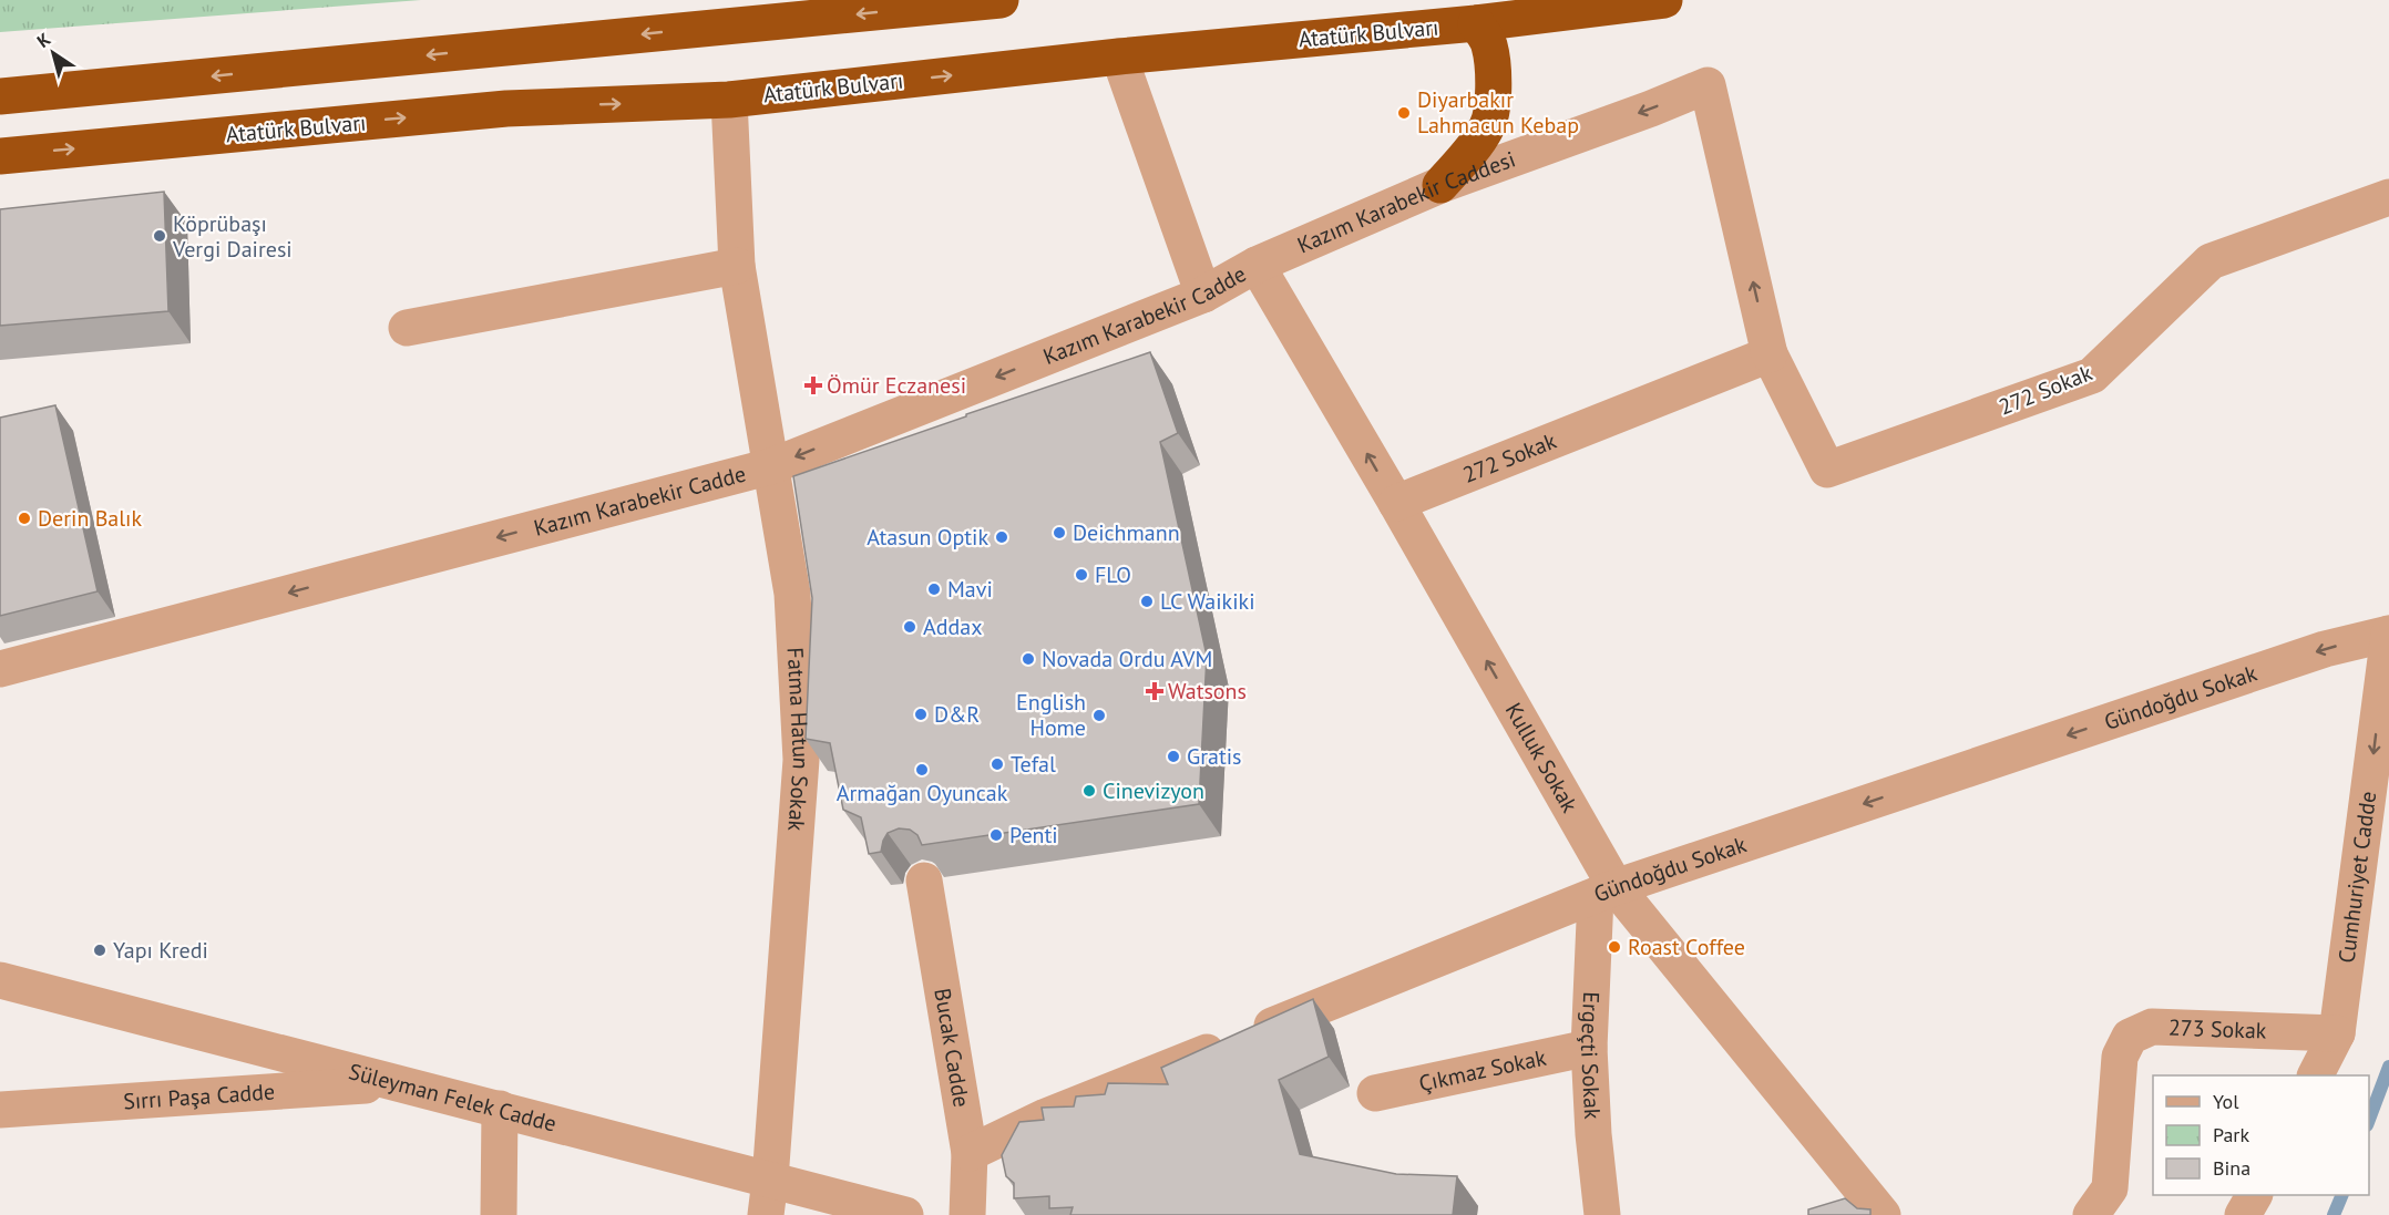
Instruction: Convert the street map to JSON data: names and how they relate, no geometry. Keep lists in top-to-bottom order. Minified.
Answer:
{"streets":{"highway":["Atatürk Bulvarı"],"street":["Kazım Karabekir Caddesi","Kazım Karabekir Cadde","272 Sokak","Gündoğdu Sokak","Fatma Hatun Sokak","Kulluk Sokak","Cumhuriyet Cadde","273 Sokak","Bucak Cadde","Ergeçti Sokak","Çıkmaz Sokak","Sırrı Paşa Cadde","Süleyman Felek Cadde"]},"crossings":[["Atatürk Bulvarı","Fatma Hatun Sokak"],["Kazım Karabekir Caddesi","Kazım Karabekir Cadde"],["Kazım Karabekir Caddesi","272 Sokak"],["Kazım Karabekir Caddesi","Kulluk Sokak"],["Kazım Karabekir Cadde","Fatma Hatun Sokak"],["Kazım Karabekir Cadde","Kulluk Sokak"],["272 Sokak","Kulluk Sokak"],["Gündoğdu Sokak","Kulluk Sokak"],["Gündoğdu Sokak","Cumhuriyet Cadde"],["Gündoğdu Sokak","Bucak Cadde"],["Gündoğdu Sokak","Ergeçti Sokak"],["Fatma Hatun Sokak","Süleyman Felek Cadde"],["Kulluk Sokak","Ergeçti Sokak"],["Cumhuriyet Cadde","273 Sokak"],["Ergeçti Sokak","Çıkmaz Sokak"],["Sırrı Paşa Cadde","Süleyman Felek Cadde"]],"one_way":["Kazım Karabekir Caddesi","Kazım Karabekir Cadde","Gündoğdu Sokak","Kulluk Sokak","Cumhuriyet Cadde"],"places":{"other":["Diyarbakır Lahmacun Kebap","Köprübaşı Vergi Dairesi","Derin Balık","Deichmann","Atasun Optik","FLO","Mavi","LC Waikiki","Addax","Novada Ordu AVM","D&R","English Home","Gratis","Tefal","Armağan Oyuncak","Cinevizyon","Penti","Roast Coffee","Yapı Kredi"],"health":["Ömür Eczanesi","Watsons"]},"legend":["Yol","Park","Bina"],"north":"top left"}
